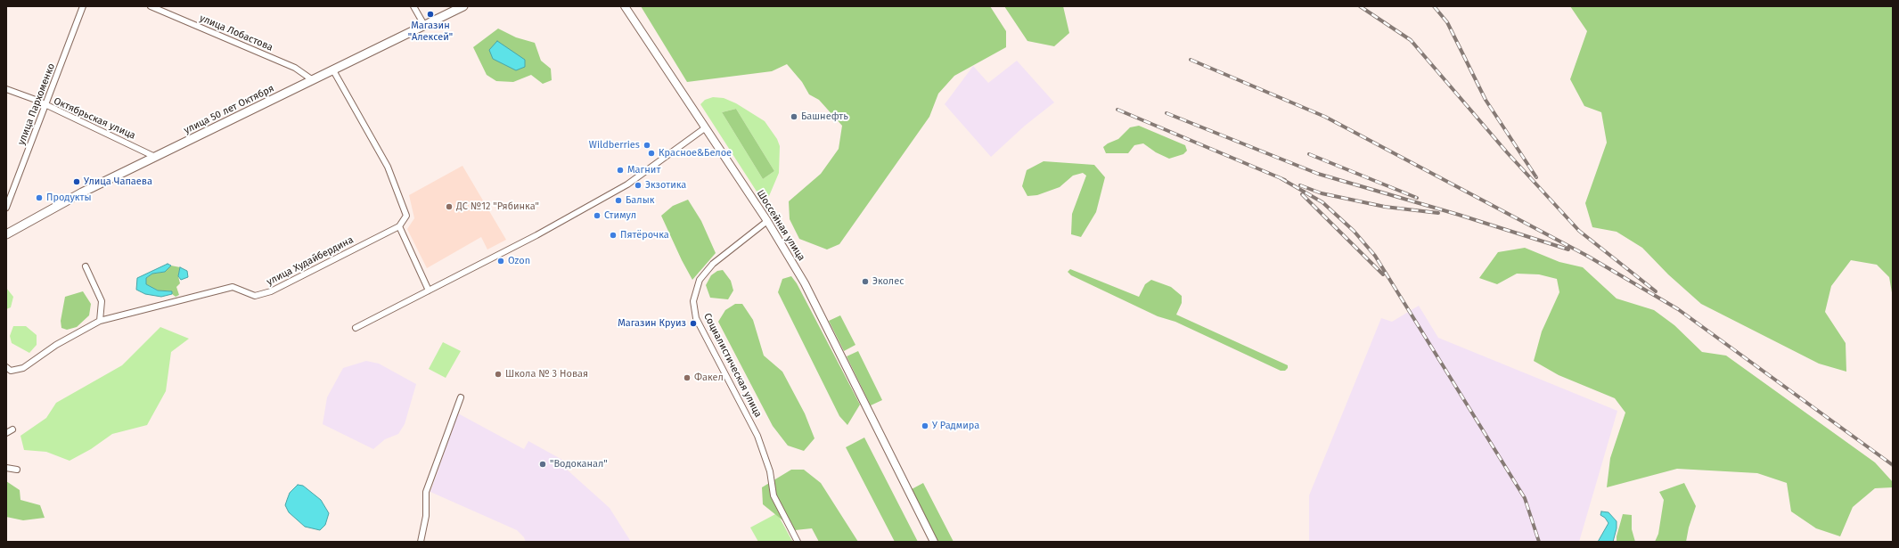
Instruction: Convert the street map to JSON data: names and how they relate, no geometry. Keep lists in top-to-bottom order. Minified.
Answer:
{"streets":{"main road":["улица 50 лет Октября"],"street":["улица Лобастова","улица Пархоменко","Октябрьская улица","Шоссейная улица","улица Худайбердина","Социалистическая улица"]},"crossings":[["улица Лобастова","улица 50 лет Октября"],["улица Пархоменко","Октябрьская улица"],["улица 50 лет Октября","Октябрьская улица"],["Шоссейная улица","Социалистическая улица"]],"places":["Магазин \"Алексей\"","Башнефть","Wildberries","Красное&Белое","Магнит","Улица Чапаева","Экзотика","Продукты","Балык","ДС №12 \"Рябинка\"","Стимул","Пятёрочка","Ozon","Эколес","Магазин Круиз","Школа № 3 Новая","Факел","У Радмира","\"Водоканал\""]}
